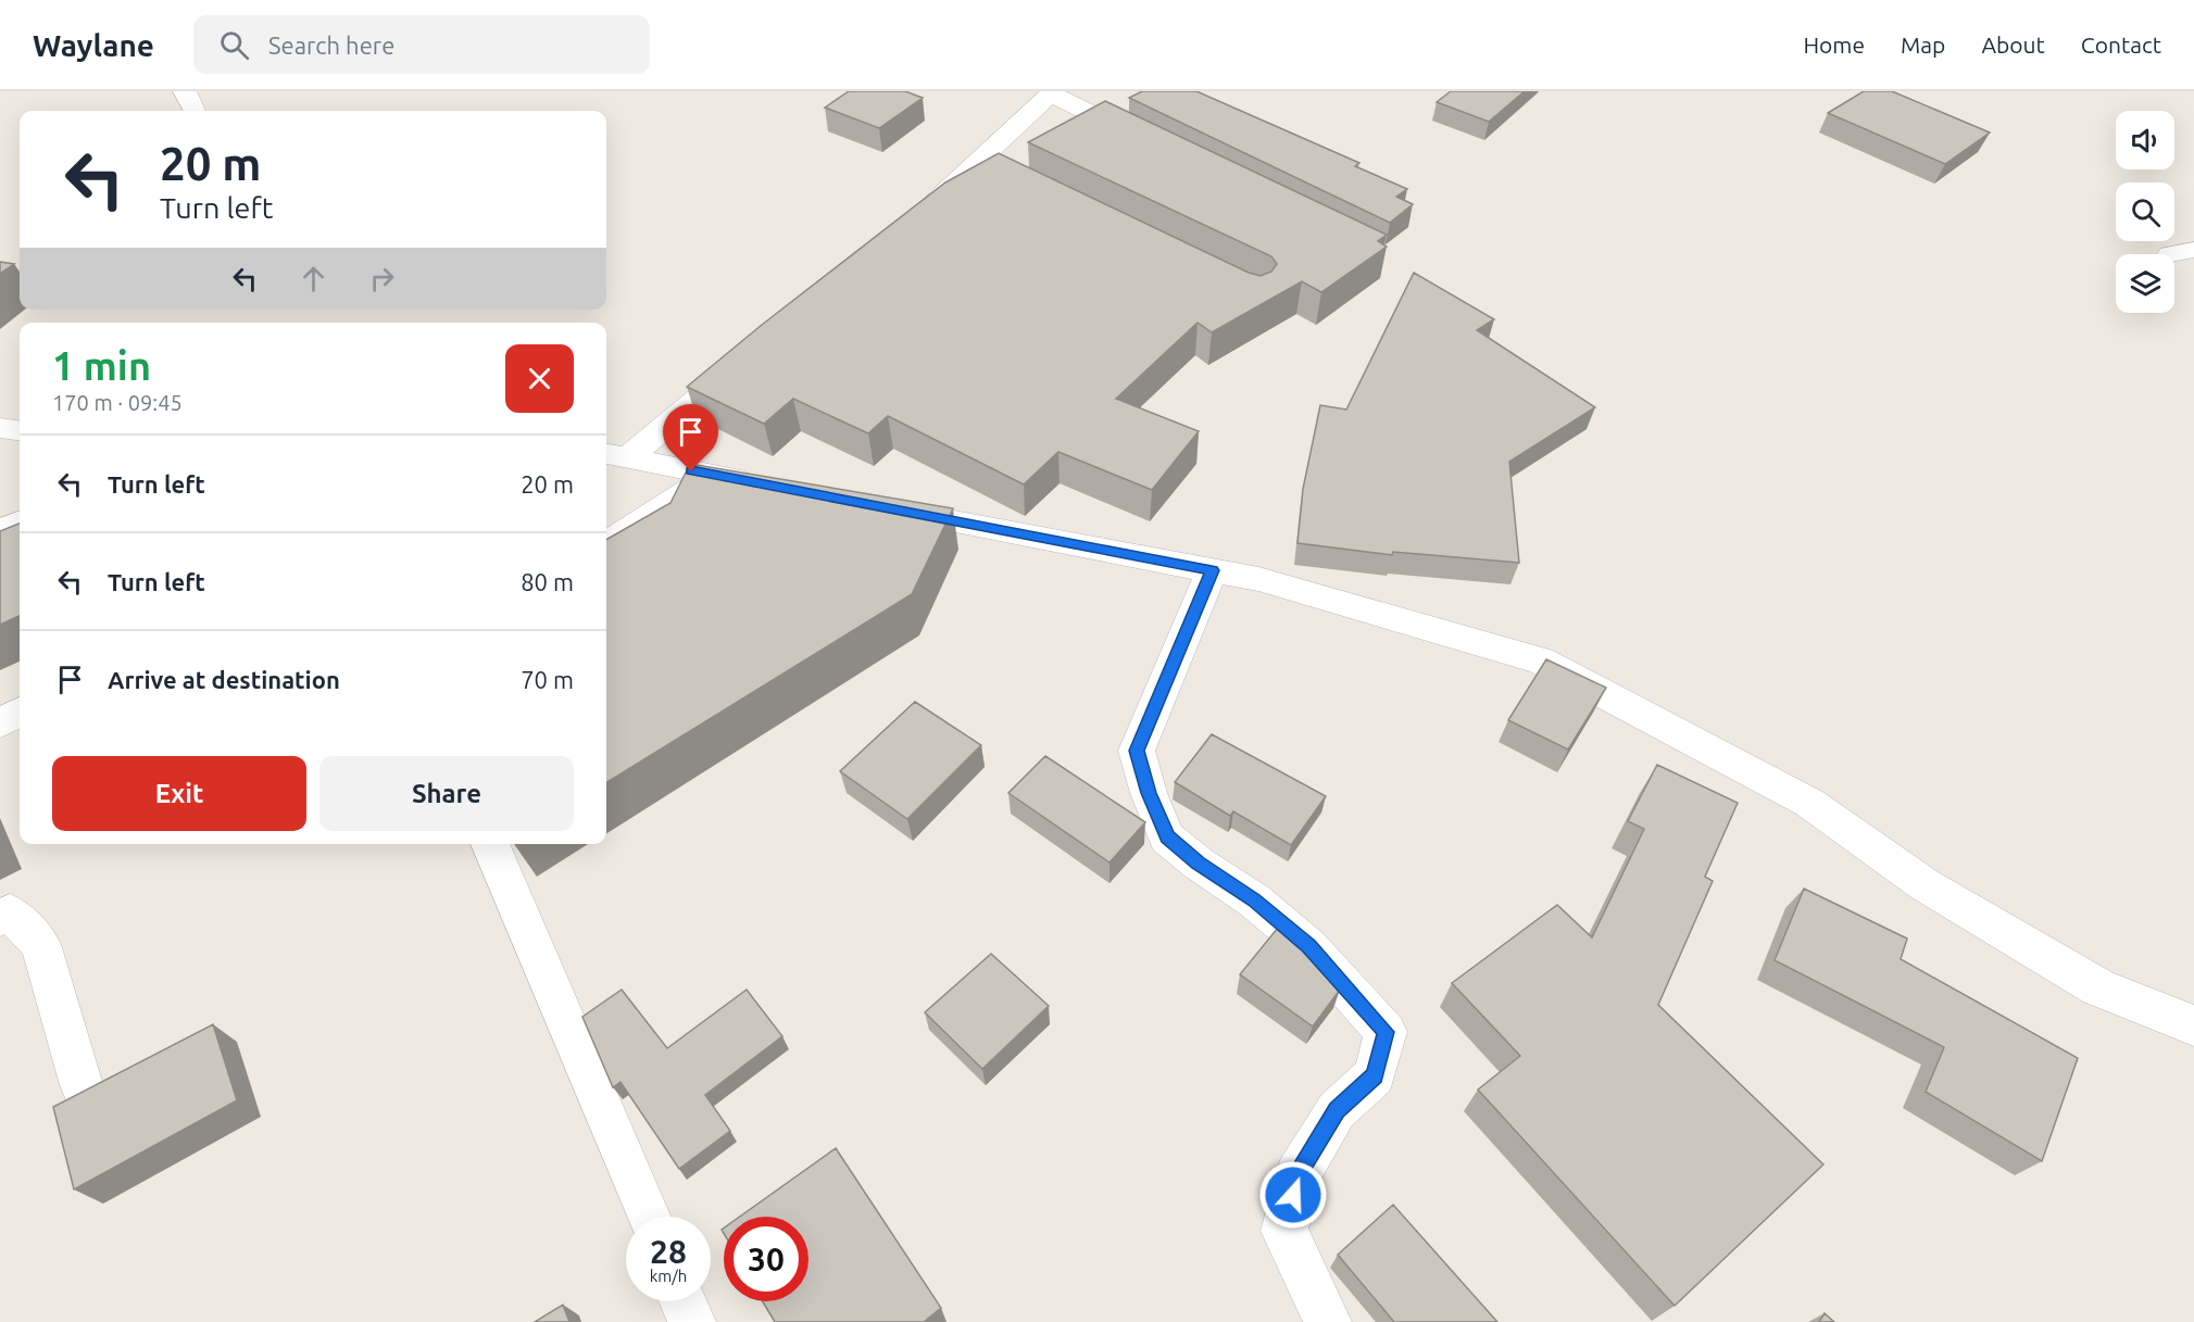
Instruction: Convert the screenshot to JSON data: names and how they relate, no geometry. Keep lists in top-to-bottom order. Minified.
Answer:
{"page":{"header":"Waylane","search":"Search here","nav":["Home","Map","About","Contact"],"turn":["20 m","Turn left"],"heading":["1 min","170 m · 09:45"],"list":[{"name":"Turn left","value":"20 m"},{"name":"Turn left","value":"80 m"},{"name":"Arrive at destination","value":"70 m"}],"buttons":["Exit","Share"],"speed":"28 km/h","limit":"30"}}
